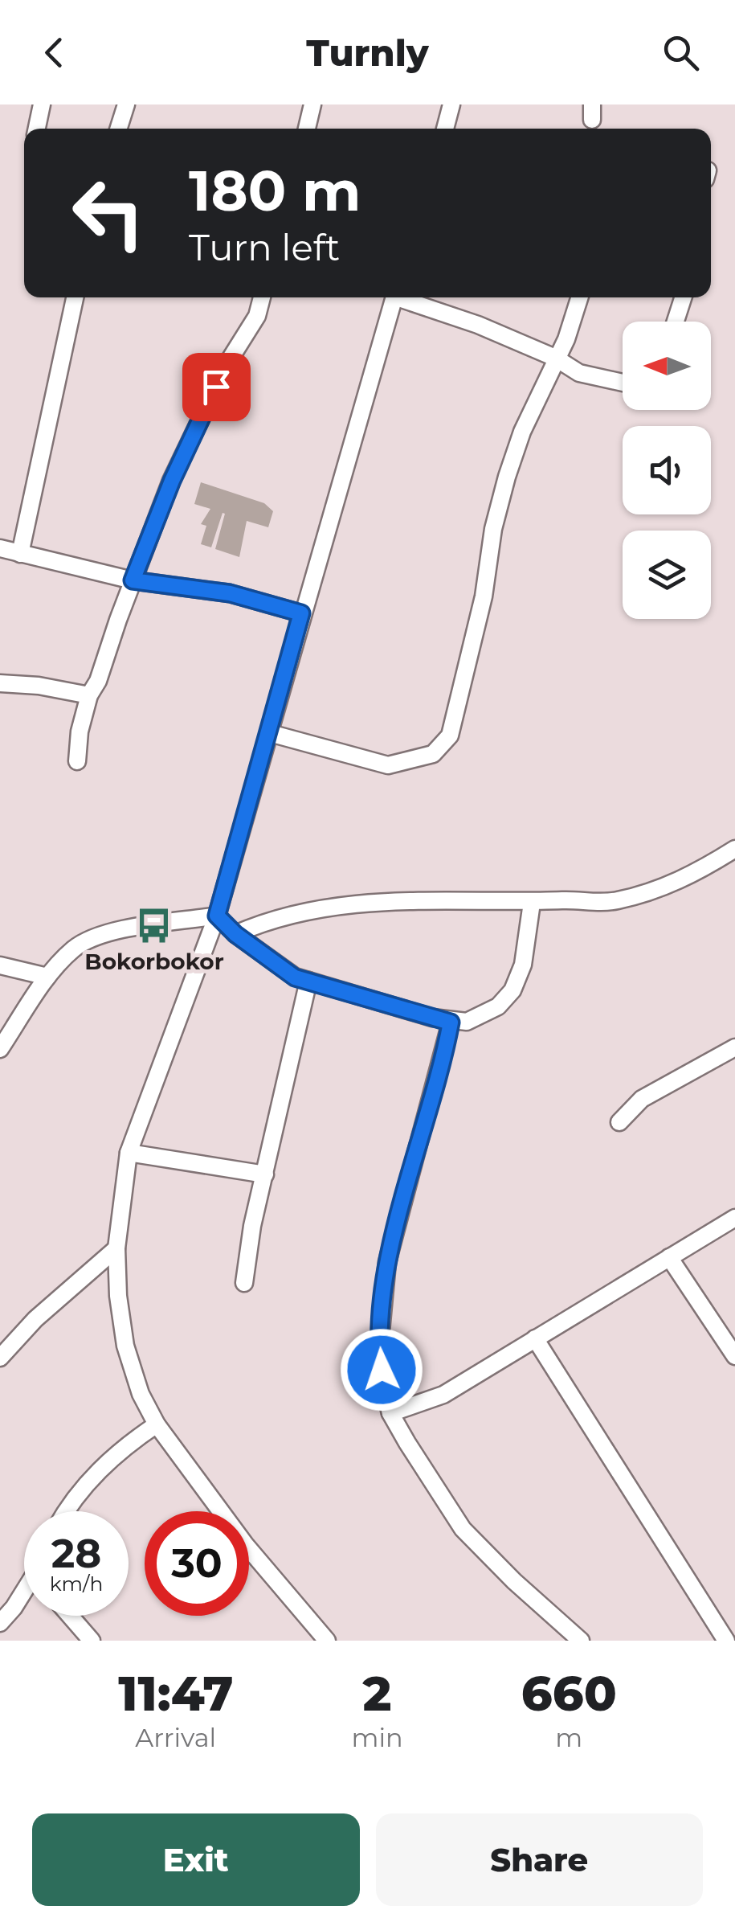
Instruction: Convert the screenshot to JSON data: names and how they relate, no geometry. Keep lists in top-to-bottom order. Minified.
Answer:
{"places":{"bus stop":["Bokorbokor"]},"north":"left","page":{"header":"Turnly","turn":["180 m","Turn left"],"speed":"28 km/h","limit":"30","eta":["11:47","Arrival","2","min","660","m"],"buttons":["Exit","Share"]}}
